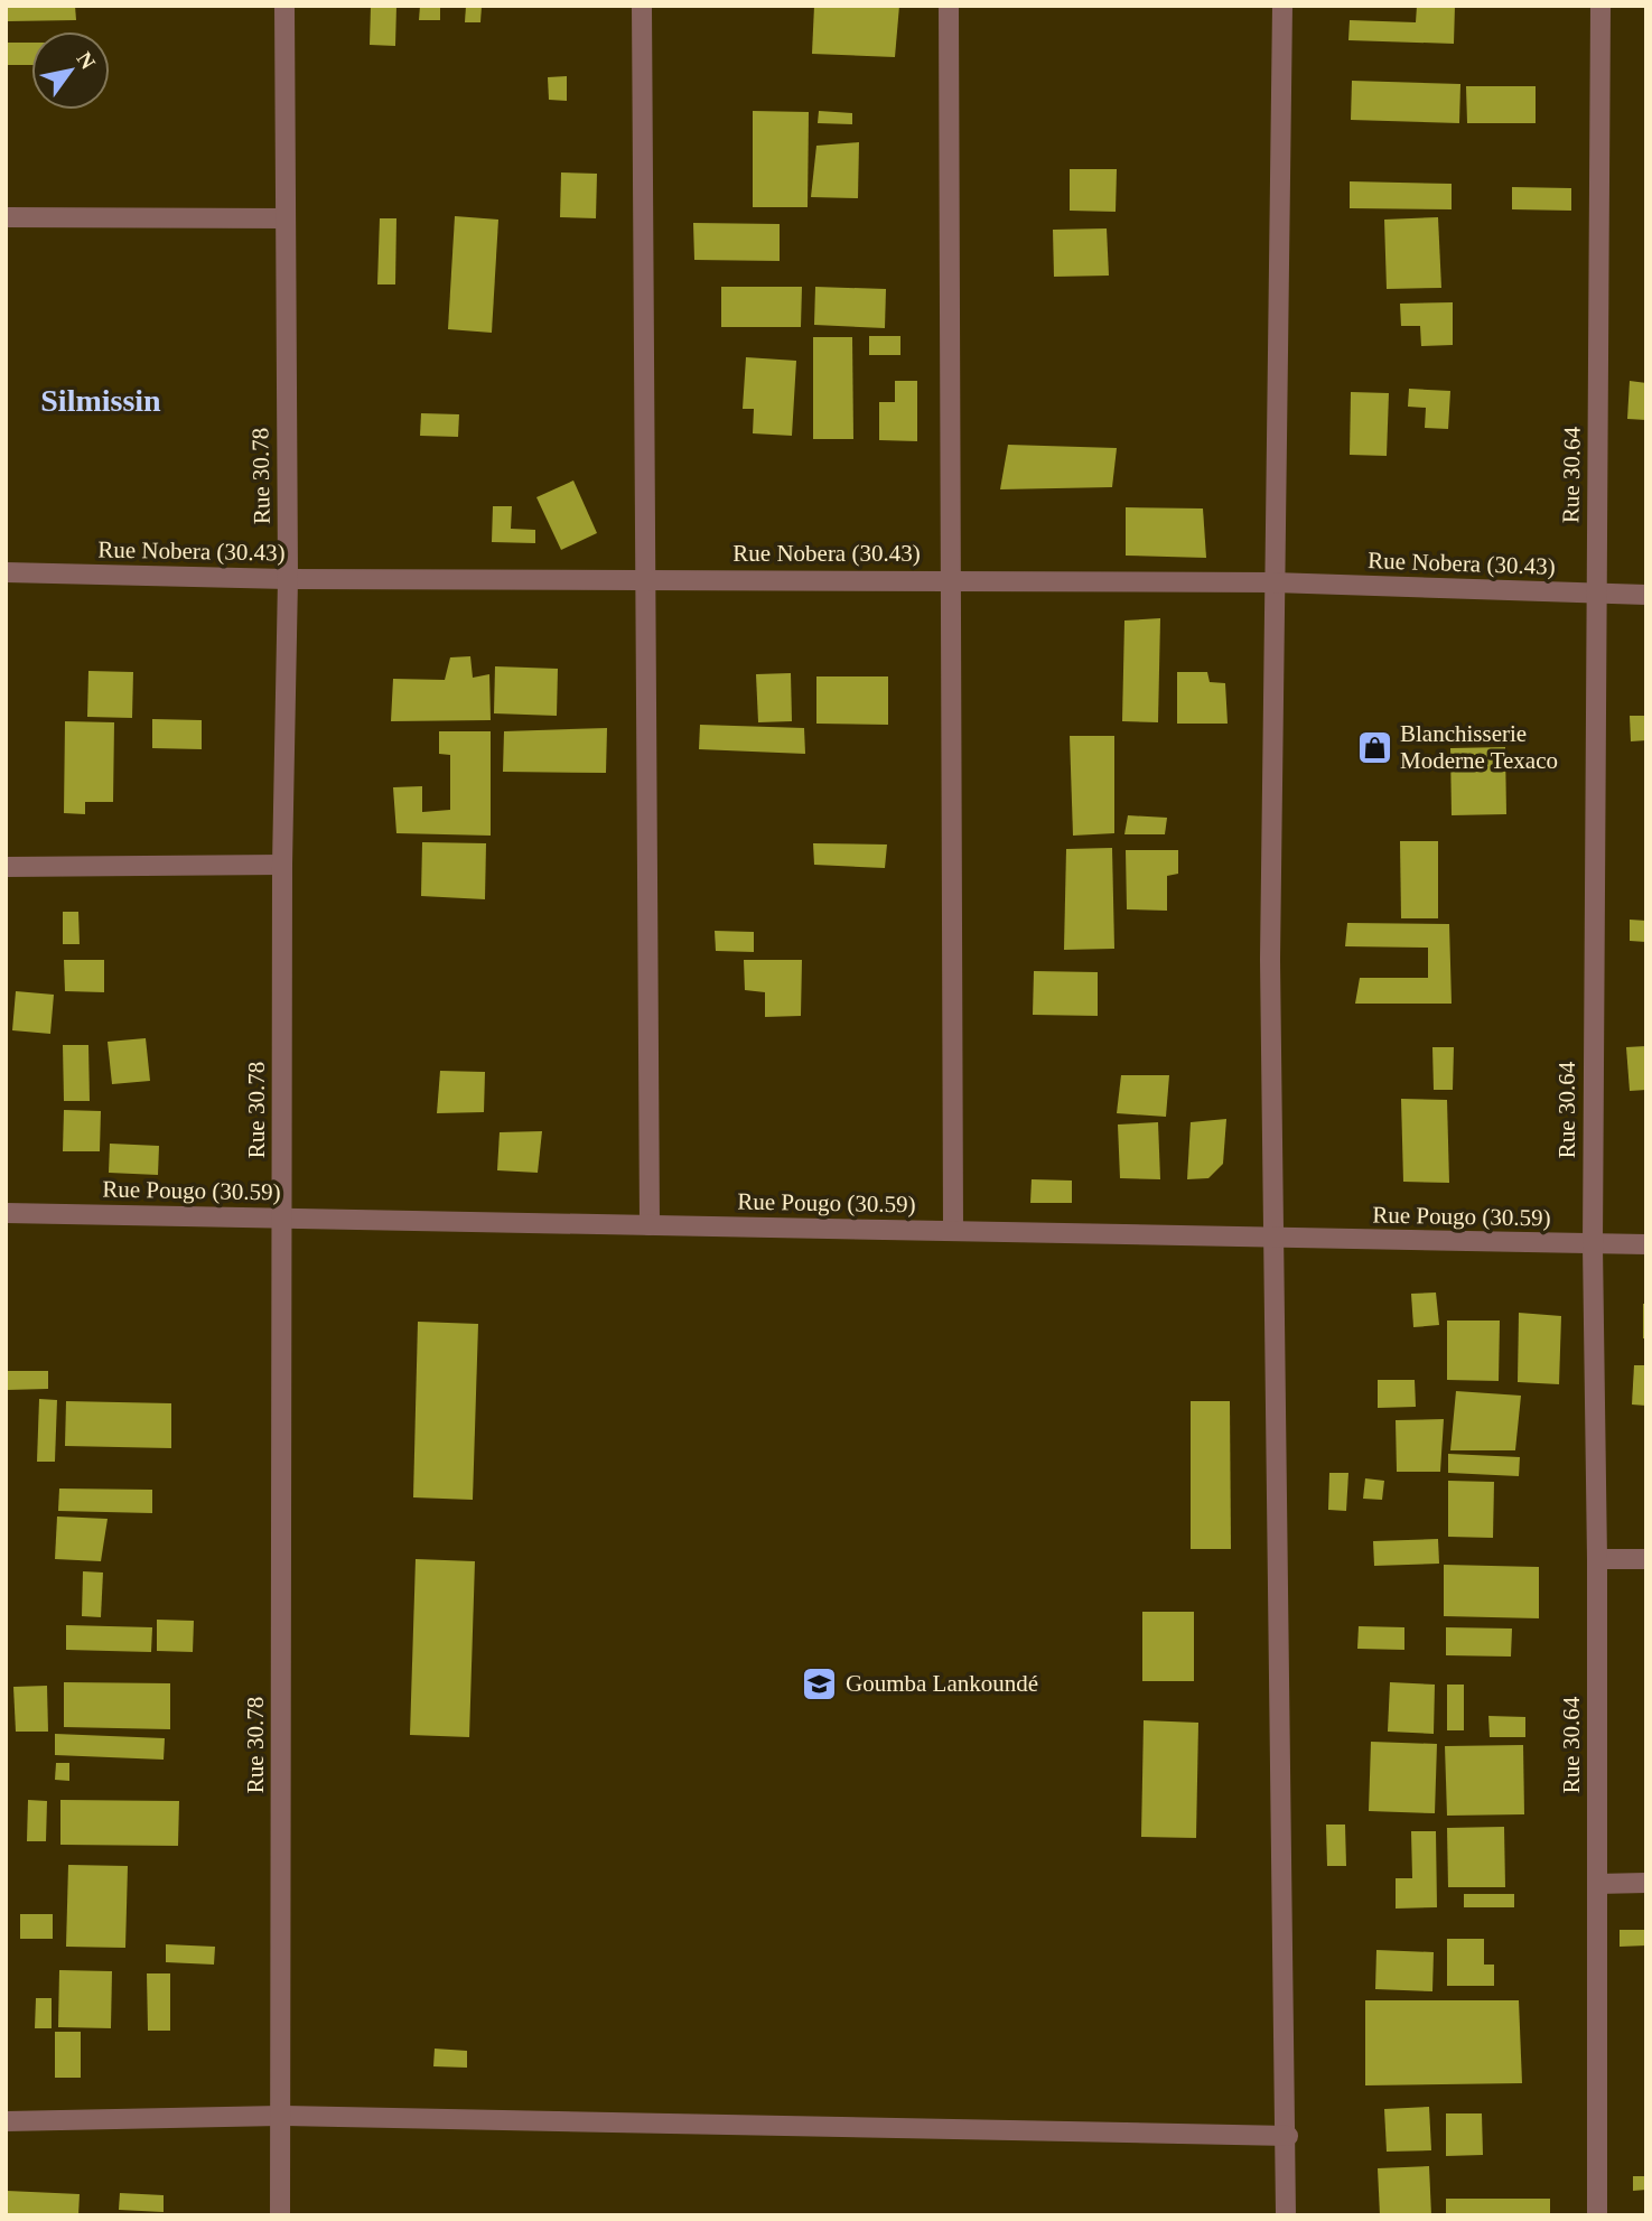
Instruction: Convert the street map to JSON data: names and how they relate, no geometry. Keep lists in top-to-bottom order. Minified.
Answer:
{"streets":{"street":["Rue 30.64","Rue 30.78","Rue Nobera (30.43)","Rue Pougo (30.59)"]},"crossings":[["Rue 30.64","Rue Nobera (30.43)"],["Rue 30.64","Rue Pougo (30.59)"],["Rue 30.78","Rue Nobera (30.43)"],["Rue 30.78","Rue Pougo (30.59)"]],"districts":["Silmissin"],"places":{"shop":["Blanchisserie Moderne Texaco"],"school or university":["Goumba Lankoundé"]},"north":"top right"}
